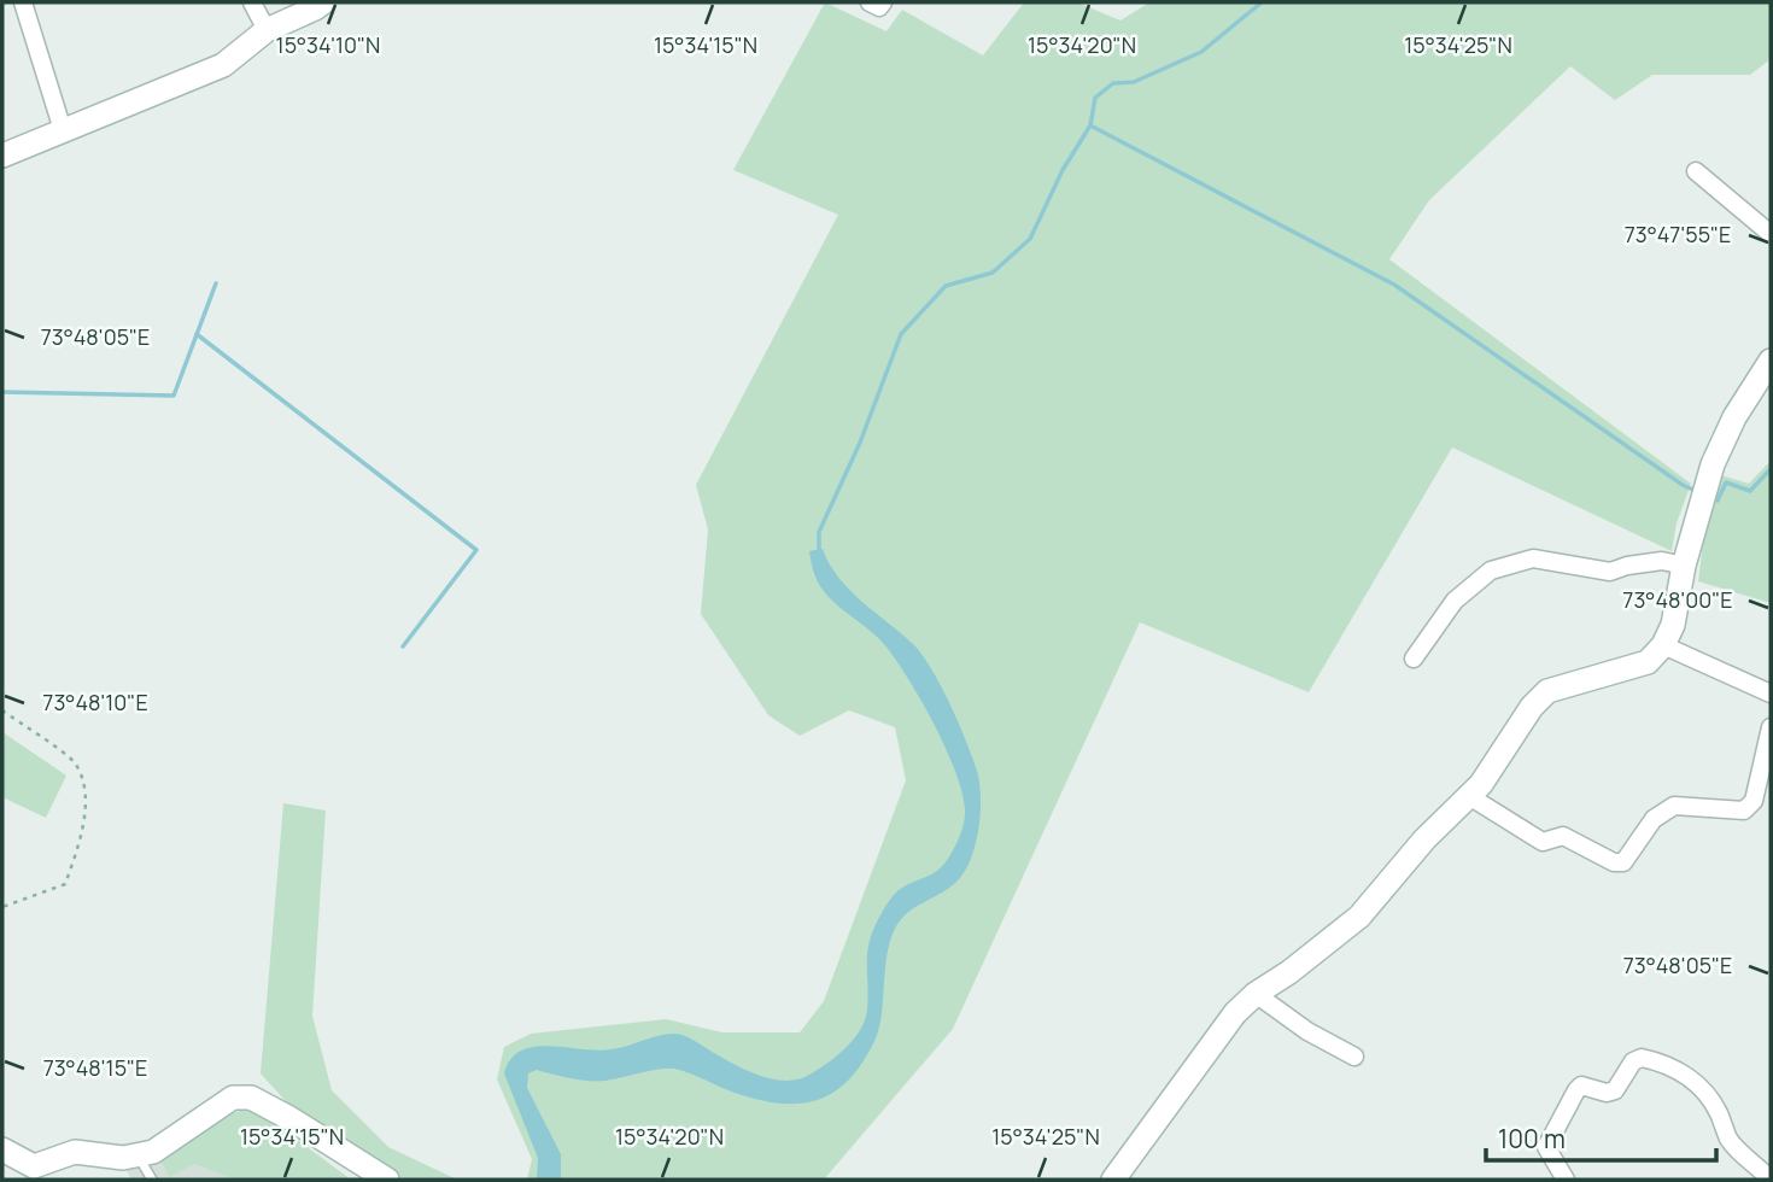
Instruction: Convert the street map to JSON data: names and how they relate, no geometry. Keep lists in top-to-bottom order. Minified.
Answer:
{"scale_bar":"100 m","coordinates":["15°34'10\"N","15°34'15\"N","15°34'20\"N","15°34'25\"N","73°47'55\"E","73°48'05\"E","73°48'00\"E","73°48'10\"E","73°48'15\"E"]}
